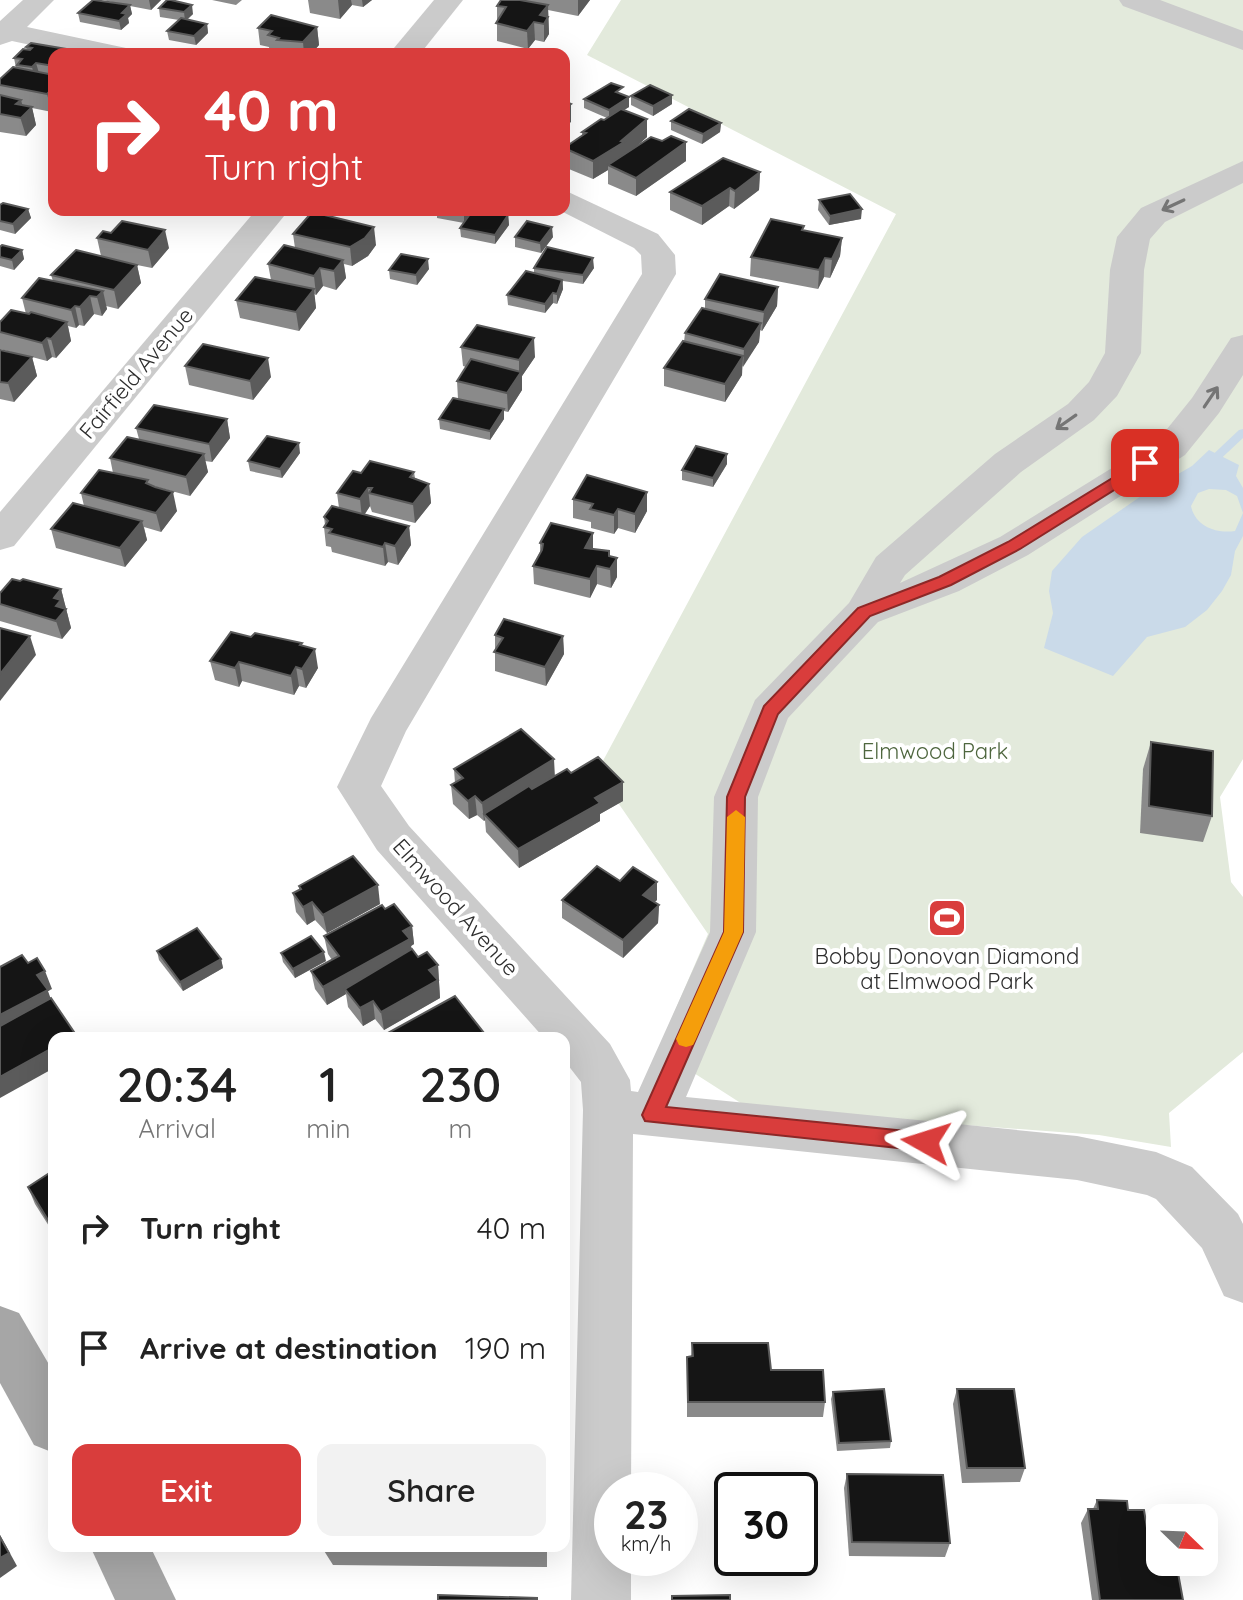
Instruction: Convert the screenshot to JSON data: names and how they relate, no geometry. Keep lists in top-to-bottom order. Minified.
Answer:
{"streets":{"street":["Fairfield Avenue","Elmwood Avenue"]},"parks":["Elmwood Park"],"places":{"sports":["Bobby Donovan Diamond at Elmwood Park"]},"north":"bottom right","page":{"turn":["40 m","Turn right"],"eta":["20:34","Arrival","1","min","230","m"],"list":[{"name":"Turn right","value":"40 m"},{"name":"Arrive at destination","value":"190 m"}],"buttons":["Exit","Share"],"speed":"23 km/h","limit":"30"}}
